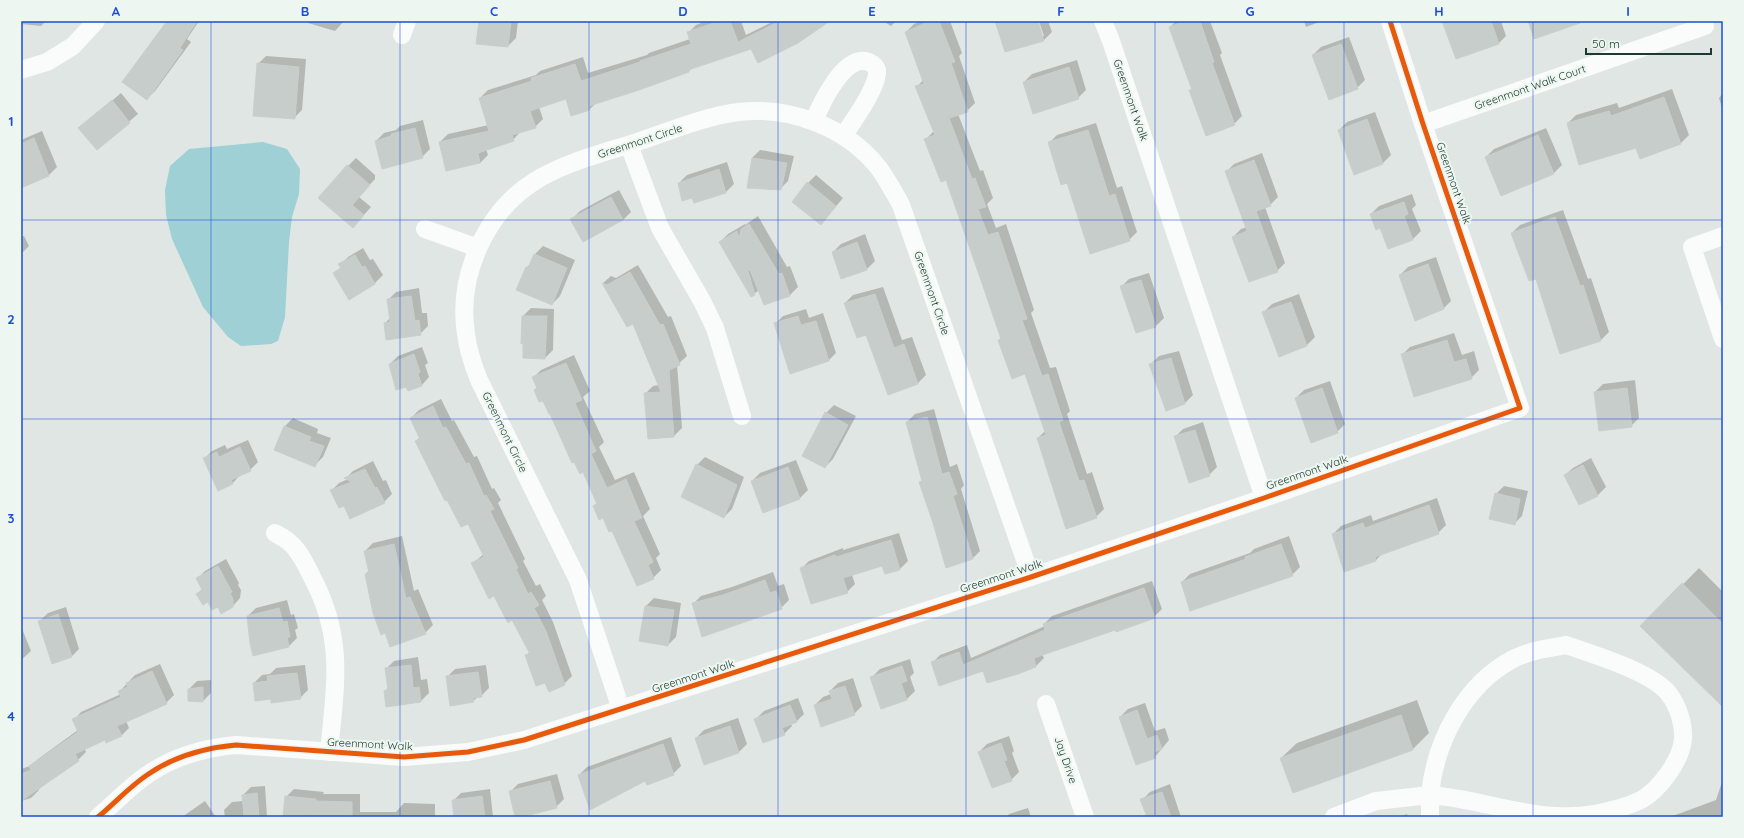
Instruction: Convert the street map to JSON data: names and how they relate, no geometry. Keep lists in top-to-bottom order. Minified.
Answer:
{"streets":{"street":["Greenmont Walk Court","Greenmont Walk","Greenmont Circle","Jay Drive"]},"crossings":[["Greenmont Walk Court","Greenmont Walk"],["Greenmont Walk","Greenmont Circle"]],"scale_bar":"50 m","grid":{"columns":["A","B","C","D","E","F","G","H","I"],"rows":["1","2","3","4"]}}
